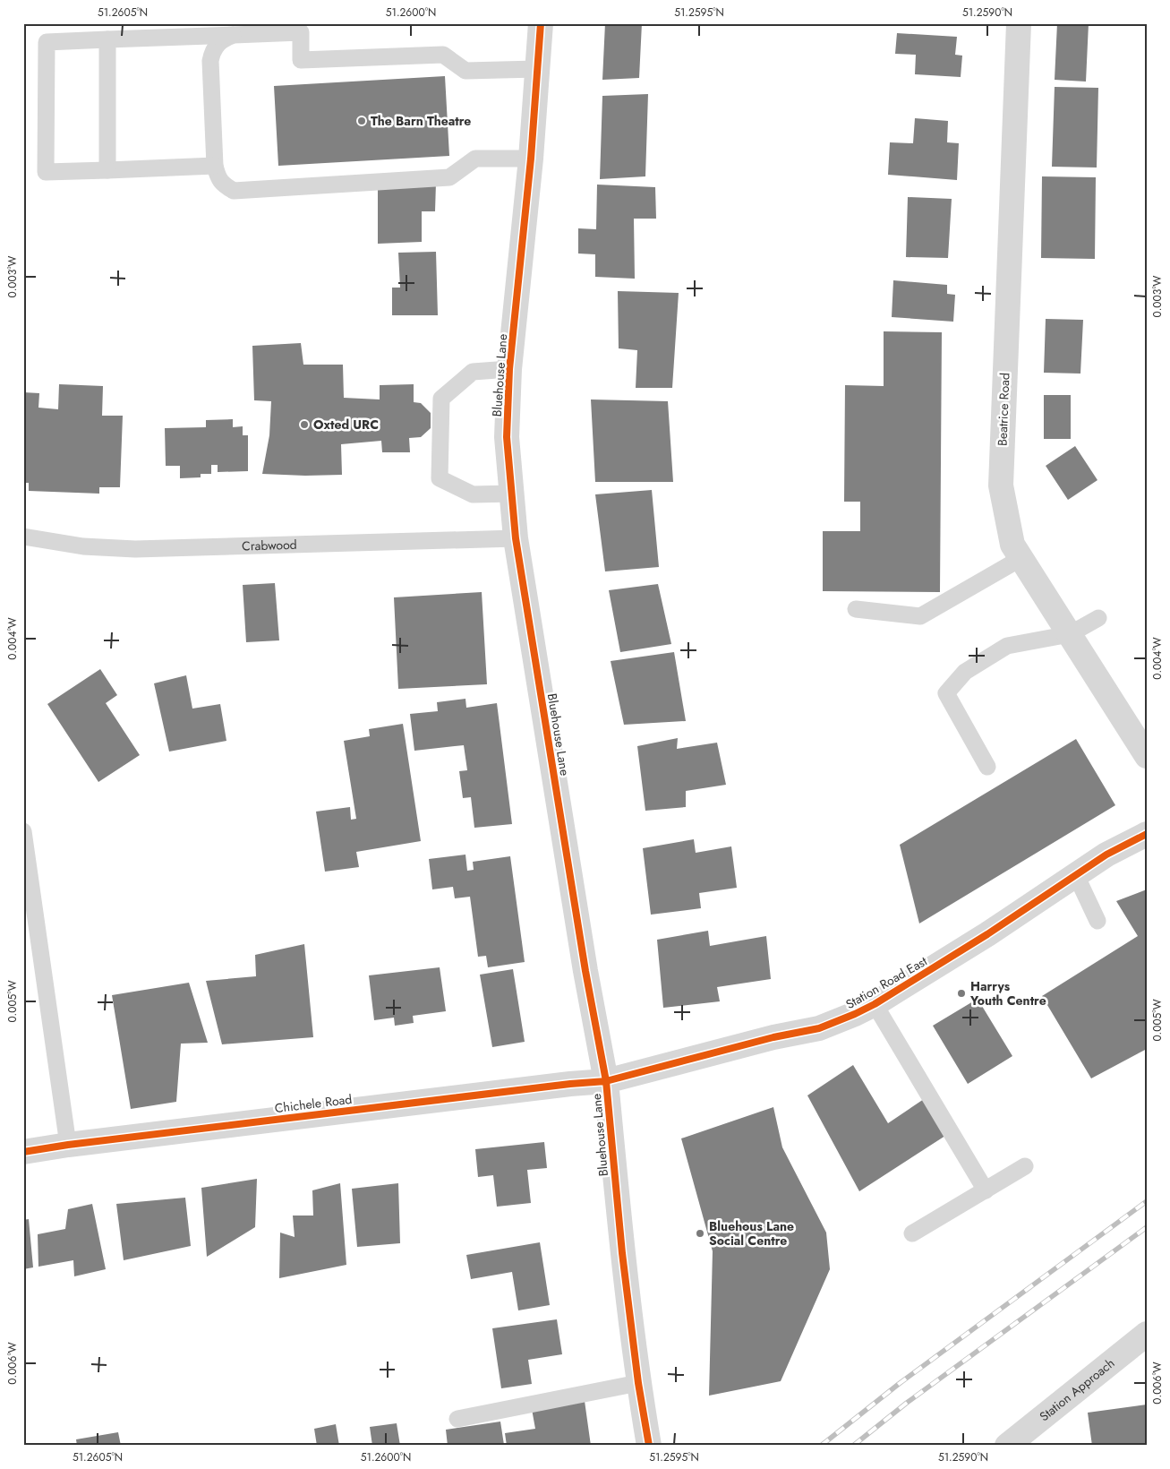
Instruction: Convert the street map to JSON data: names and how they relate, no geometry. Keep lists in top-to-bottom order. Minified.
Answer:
{"streets":{"street":["Bluehouse Lane","Beatrice Road","Station Road East","Chichele Road","Station Approach"],"lane":["Crabwood"]},"crossings":[["Bluehouse Lane","Crabwood"],["Bluehouse Lane","Station Road East"],["Bluehouse Lane","Chichele Road"],["Station Road East","Chichele Road"]],"places":["The Barn Theatre","Oxted URC","Harrys Youth Centre","Bluehous Lane Social Centre"],"coordinates":["51.2605°N","51.2600°N","51.2595°N","51.2590°N","0.003°W","0.004°W","0.005°W","0.006°W"]}
